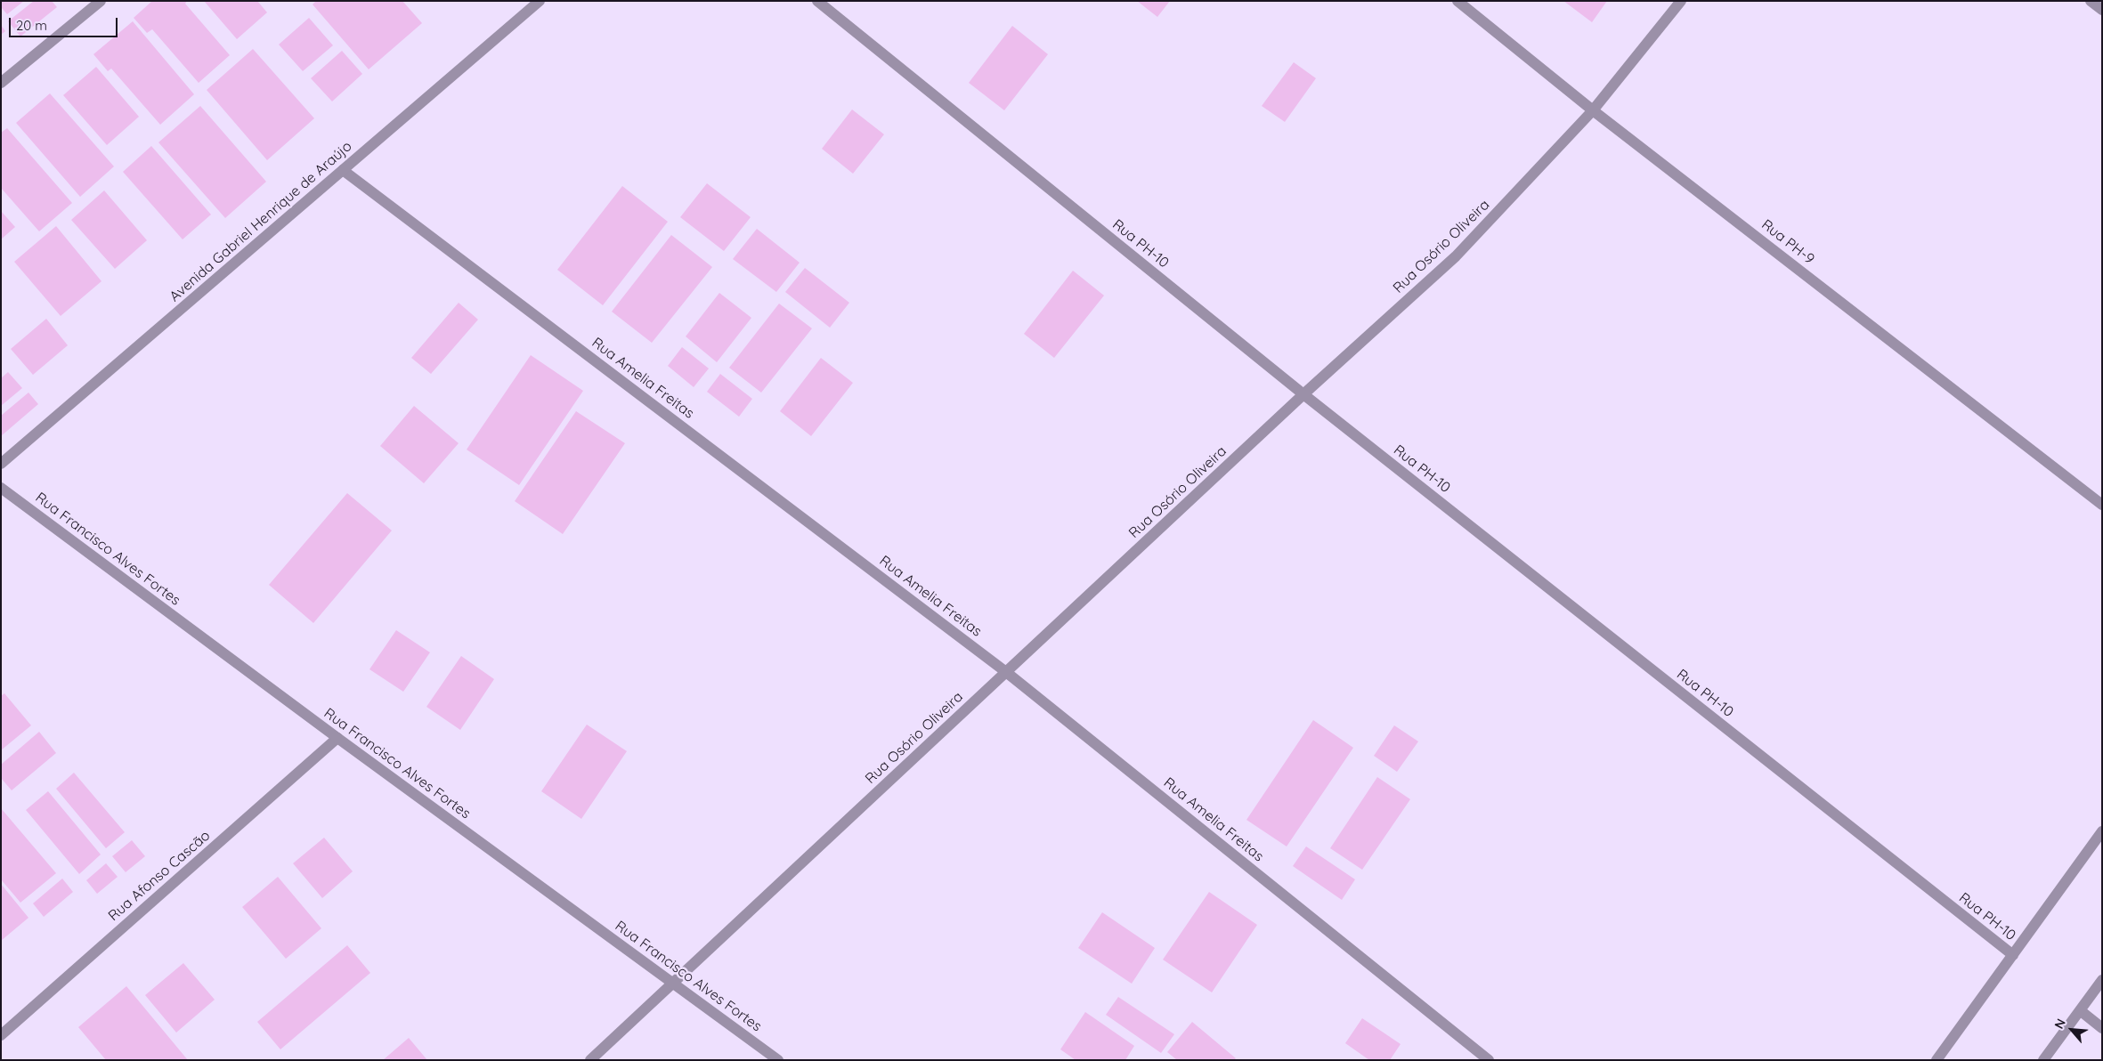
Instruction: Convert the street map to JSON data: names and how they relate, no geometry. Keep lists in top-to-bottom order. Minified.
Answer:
{"streets":{"street":["Avenida Gabriel Henrique de Araújo","Rua PH-9","Rua PH-10","Rua Osório Oliveira","Rua Amelia Freitas","Rua Francisco Alves Fortes","Rua Afonso Cascão"]},"crossings":[["Avenida Gabriel Henrique de Araújo","Rua Amelia Freitas"],["Rua PH-9","Rua Osório Oliveira"],["Rua PH-10","Rua Osório Oliveira"],["Rua Osório Oliveira","Rua Amelia Freitas"],["Rua Osório Oliveira","Rua Francisco Alves Fortes"],["Rua Francisco Alves Fortes","Rua Afonso Cascão"]],"scale_bar":"20 m","north":"top left"}
